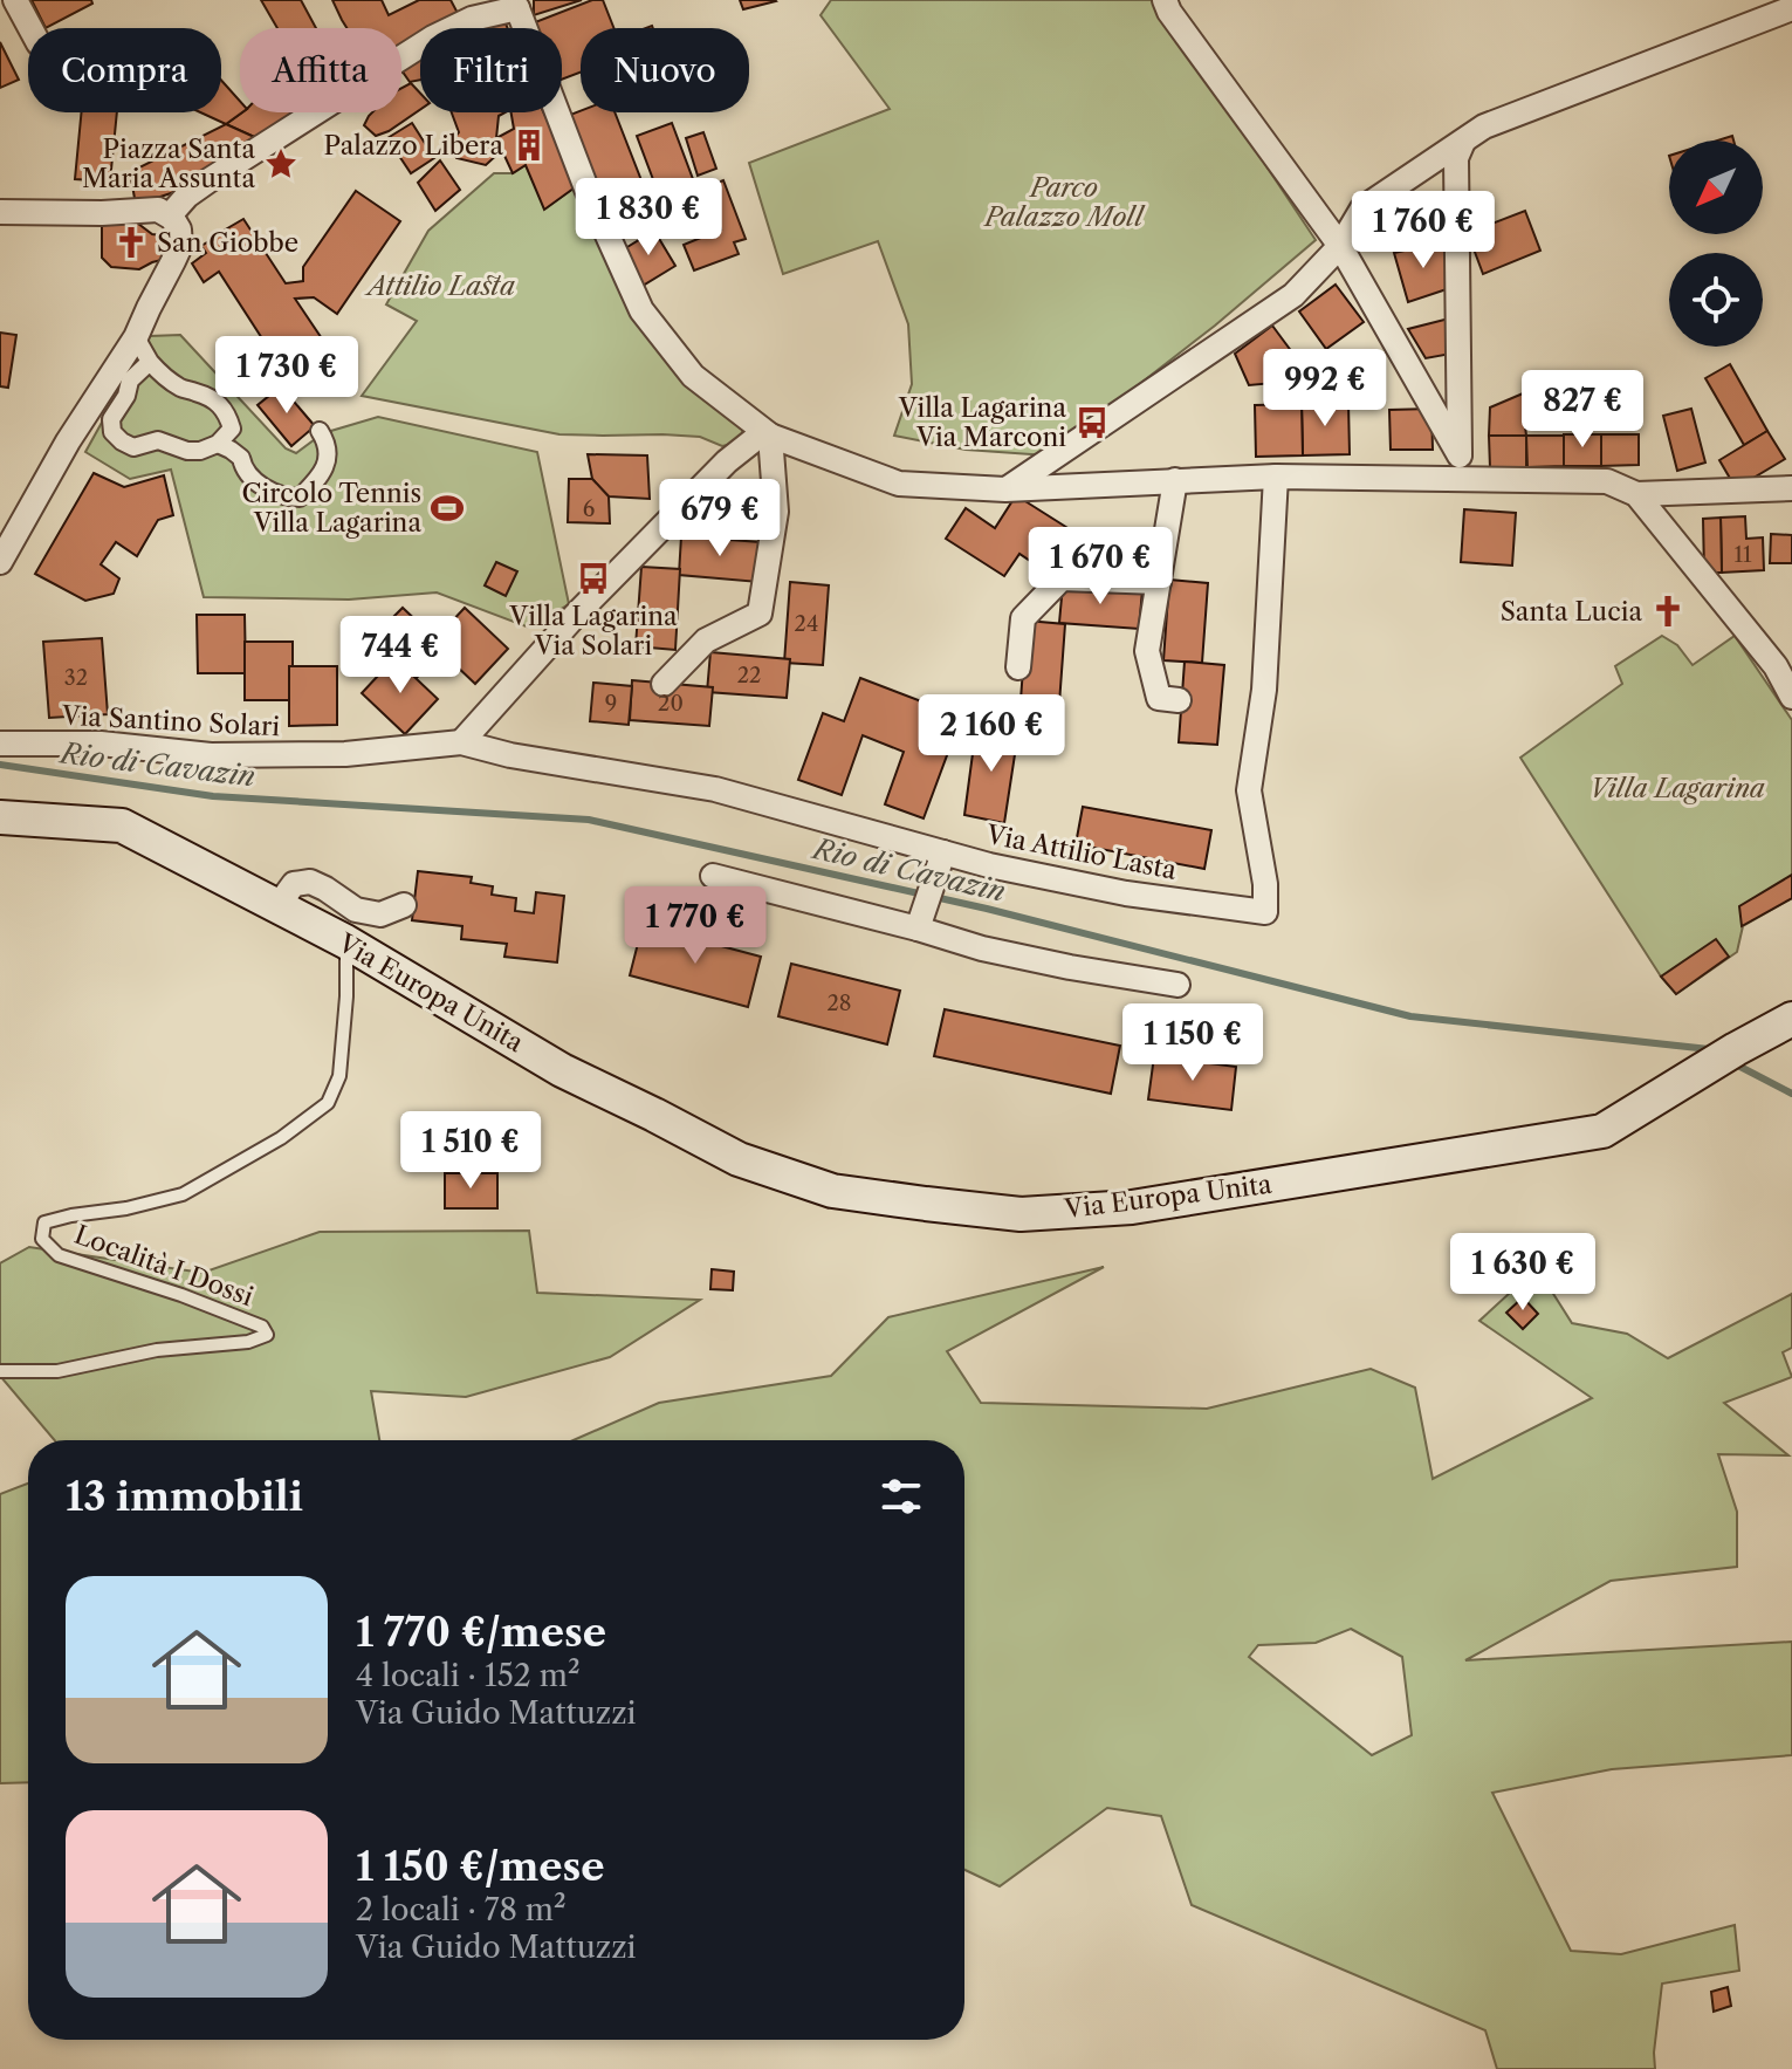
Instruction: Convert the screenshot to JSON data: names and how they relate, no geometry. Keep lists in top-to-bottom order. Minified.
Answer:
{"streets":{"main road":["Via Europa Unita"],"street":["Via Santino Solari","Via Attilio Lasta"],"lane":["Località I Dossi"]},"crossings":[["Via Santino Solari","Via Attilio Lasta"],["Via Europa Unita","Località I Dossi"]],"water":["Rio di Cavazin"],"parks":["Parco Palazzo Moll","Attilio Lasta","Villa Lagarina"],"places":{"building":["Palazzo Libera"],"place":["Piazza Santa Maria Assunta"],"church":["San Giobbe","Santa Lucia"],"bus stop":["Villa Lagarina Via Marconi","Villa Lagarina Via Solari"],"sports":["Circolo Tennis Villa Lagarina"]},"house_numbers":["6","11","24","22","32","9","20","28"],"north":"bottom left","page":{"chip":["Compra","Affitta","Filtri","Nuovo"],"price":["1 830 €","1 760 €","1 730 €","992 €","827 €","679 €","1 670 €","744 €","2 160 €","1 770 €","1 150 €","1 510 €","1 630 €"],"heading":"13 immobili","list":[{"name":"1 770 €/mese","note":"4 locali · 152 m² · Via Guido Mattuzzi"},{"name":"1 150 €/mese","note":"2 locali · 78 m² · Via Guido Mattuzzi"}]}}
